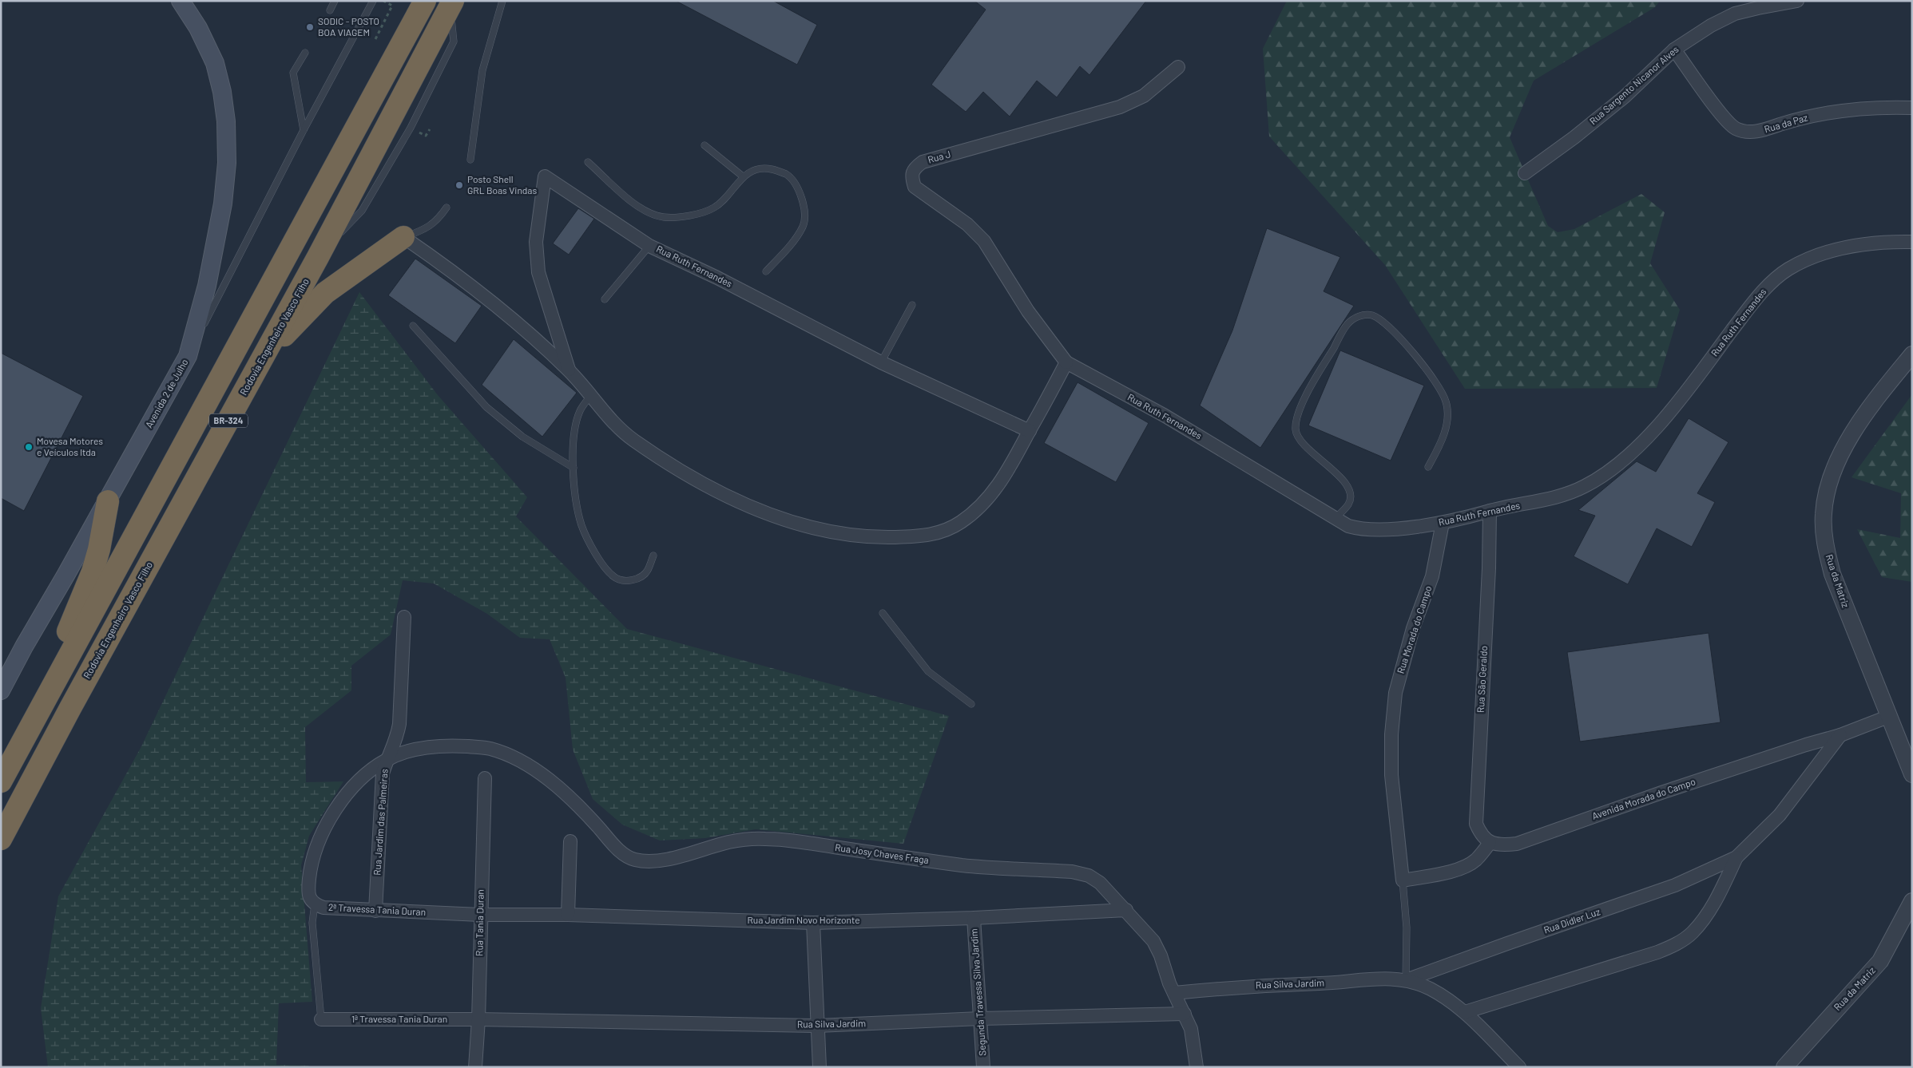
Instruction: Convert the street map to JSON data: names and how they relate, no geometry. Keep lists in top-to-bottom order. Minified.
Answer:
{"streets":{"highway":["Rodovia Engenheiro Vasco Filho","BR-324"],"main road":["Avenida 2 de Julho"],"street":["Rua Sargento Nicanor Alves","Rua da Paz","Rua J","Rua Ruth Fernandes","Rua da Matriz","Rua Morada do Campo","Rua São Geraldo","Avenida Morada do Campo","Rua Jardim das Palmeiras","Rua Josy Chaves Fraga","2ª Travessa Tania Duran","Rua Jardim Novo Horizonte","Rua Didler Luz","Rua Tania Duran","Rua Silva Jardim","Segunda Travessa Silva Jardim","1ª Travessa Tania Duran"]},"crossings":[["Rua Sargento Nicanor Alves","Rua da Paz"],["Rua J","Rua Ruth Fernandes"],["Rua Ruth Fernandes","Rua Morada do Campo"],["Rua Ruth Fernandes","Rua São Geraldo"],["Rua da Matriz","Avenida Morada do Campo"],["Rua São Geraldo","Avenida Morada do Campo"],["Avenida Morada do Campo","Rua Didler Luz"],["Rua Jardim das Palmeiras","2ª Travessa Tania Duran"],["Rua Josy Chaves Fraga","2ª Travessa Tania Duran"],["Rua Josy Chaves Fraga","Rua Jardim Novo Horizonte"],["Rua Josy Chaves Fraga","Rua Silva Jardim"],["2ª Travessa Tania Duran","Rua Jardim Novo Horizonte"],["2ª Travessa Tania Duran","Rua Tania Duran"],["Rua Jardim Novo Horizonte","Rua Tania Duran"],["Rua Jardim Novo Horizonte","Segunda Travessa Silva Jardim"],["Rua Didler Luz","Rua Silva Jardim"],["Rua Tania Duran","Rua Silva Jardim"],["Rua Tania Duran","1ª Travessa Tania Duran"],["Rua Silva Jardim","Segunda Travessa Silva Jardim"],["Rua Silva Jardim","1ª Travessa Tania Duran"]],"places":["SODIC - POSTO BOA VIAGEM","Posto Shell GRL Boas Vindas","Movesa Motores e Veículos ltda"]}
